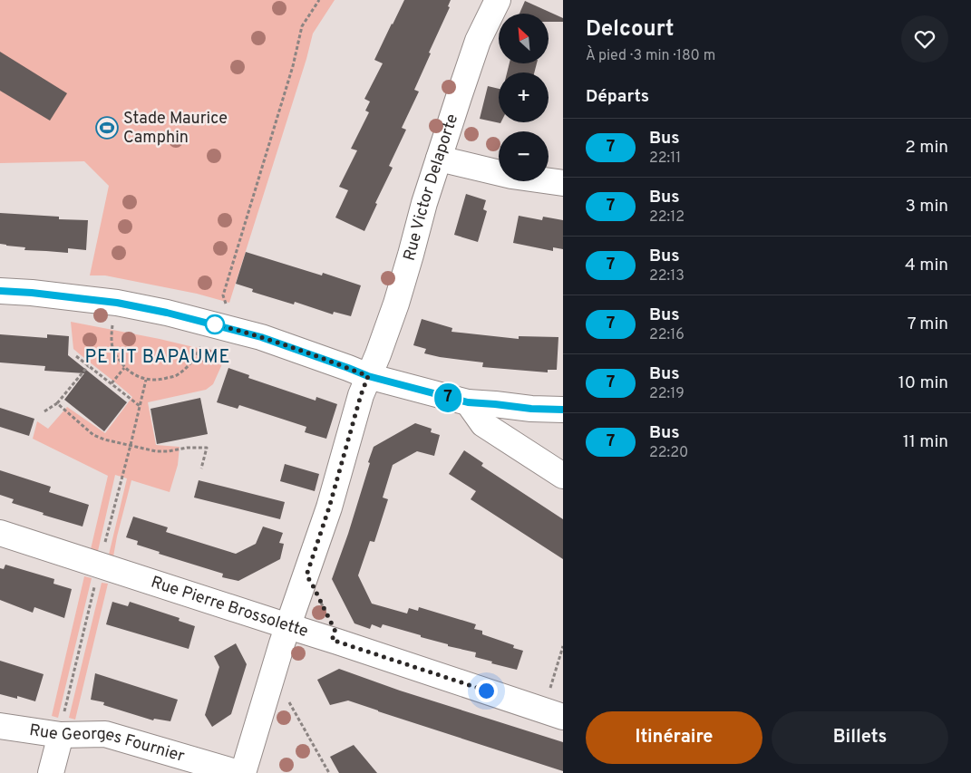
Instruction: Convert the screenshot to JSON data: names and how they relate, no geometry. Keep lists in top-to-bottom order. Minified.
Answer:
{"streets":{"street":["Rue Victor Delaporte","Rue Pierre Brossolette","Rue Georges Fournier"]},"crossings":[["Rue Victor Delaporte","Rue Pierre Brossolette"]],"districts":["PETIT BAPAUME"],"places":{"sports":["Stade Maurice Camphin"]},"lines":["bus line 7"],"north":"top left","page":{"on_map":"7","heading":[["Delcourt","À pied · 3 min · 180 m"],"Départs"],"map_buttons":["+","−"],"list":[{"mark":"7","name":"Bus","note":"22:11","value":"2 min"},{"mark":"7","name":"Bus","note":"22:12","value":"3 min"},{"mark":"7","name":"Bus","note":"22:13","value":"4 min"},{"mark":"7","name":"Bus","note":"22:16","value":"7 min"},{"mark":"7","name":"Bus","note":"22:19","value":"10 min"},{"mark":"7","name":"Bus","note":"22:20","value":"11 min"}],"buttons":["Itinéraire","Billets"]}}
